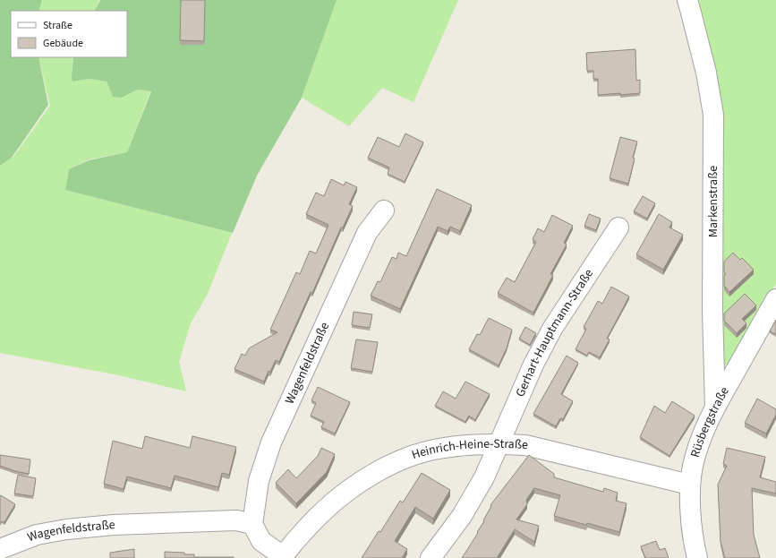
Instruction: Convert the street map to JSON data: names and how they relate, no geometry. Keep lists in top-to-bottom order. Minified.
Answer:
{"streets":{"street":["Markenstraße","Gerhart-Hauptmann-Straße","Wagenfeldstraße","Rüsbergstraße","Heinrich-Heine-Straße"]},"crossings":[["Markenstraße","Rüsbergstraße"],["Gerhart-Hauptmann-Straße","Heinrich-Heine-Straße"],["Rüsbergstraße","Heinrich-Heine-Straße"]],"legend":["Straße","Gebäude"]}
